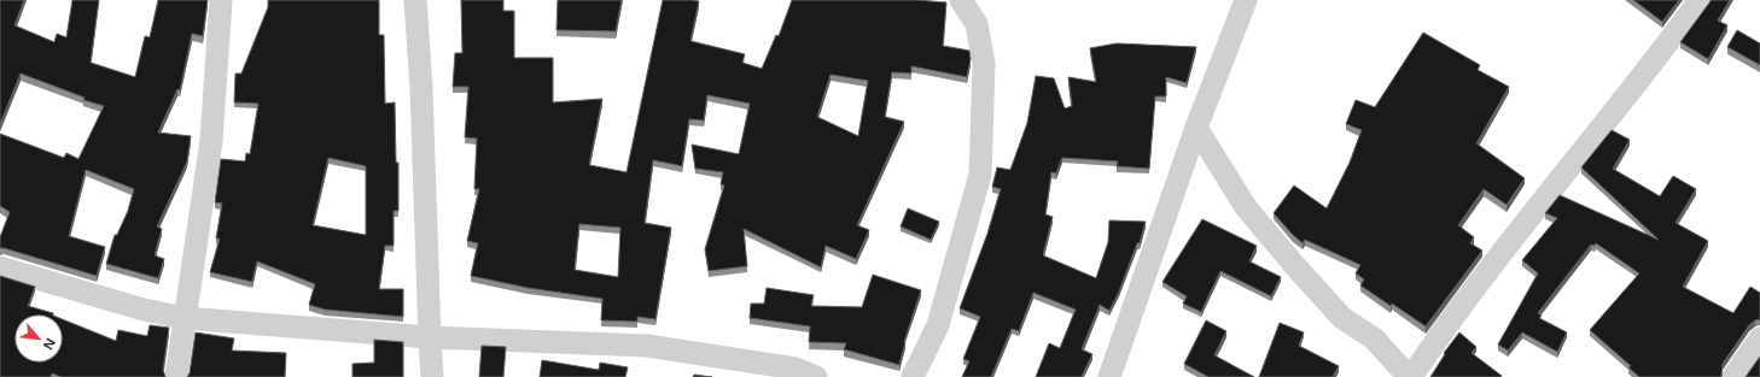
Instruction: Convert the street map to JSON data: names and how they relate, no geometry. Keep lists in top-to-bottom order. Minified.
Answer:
{"north":"bottom right"}
